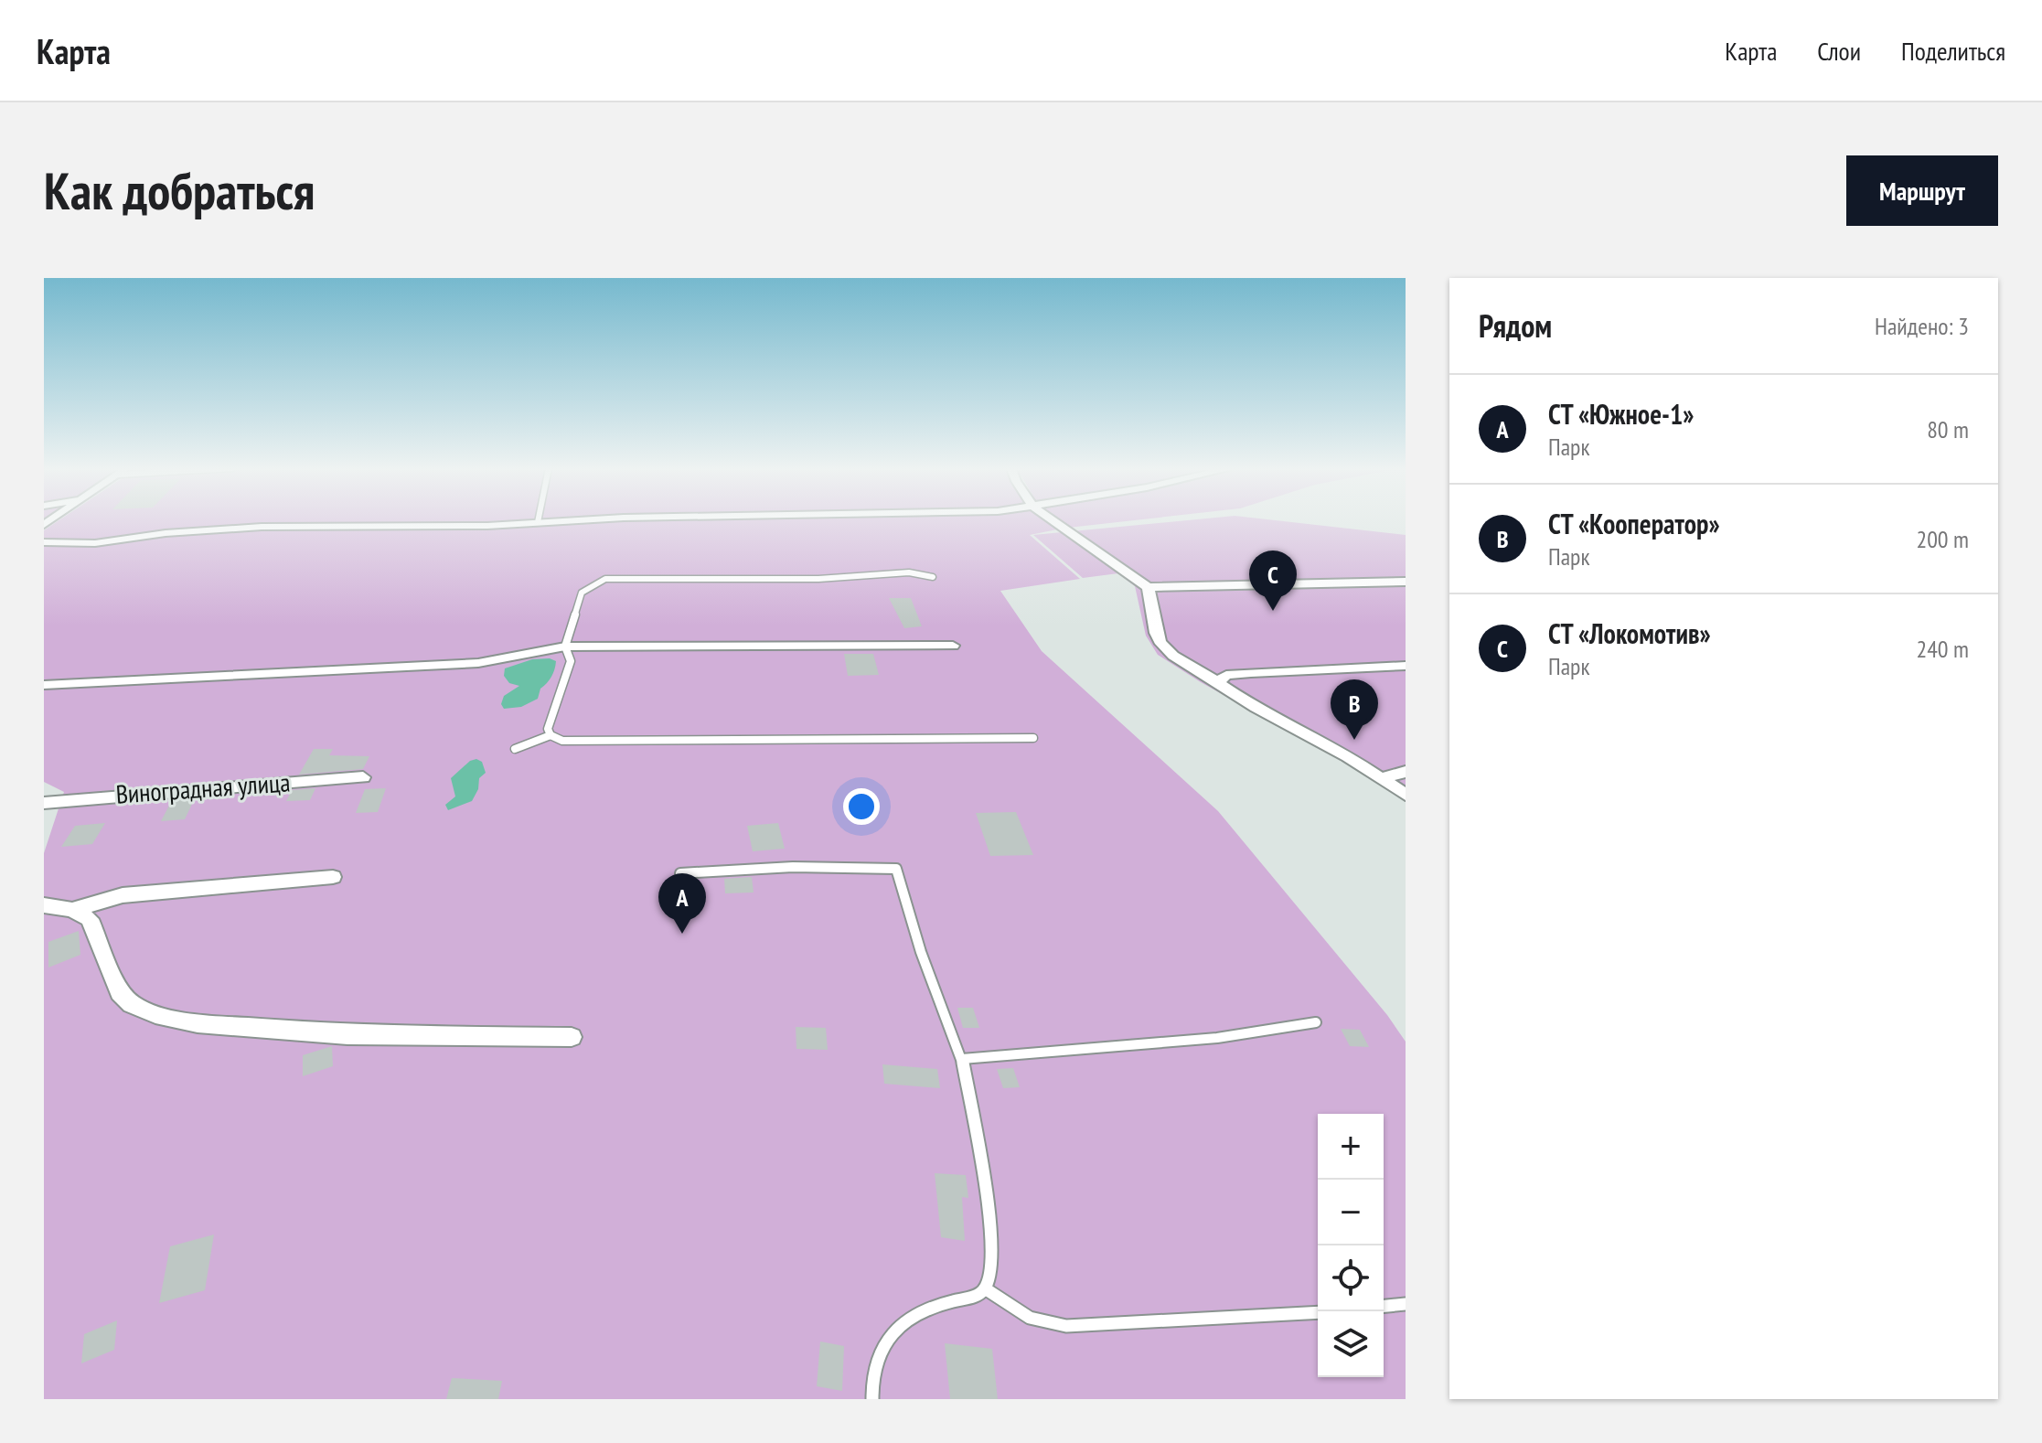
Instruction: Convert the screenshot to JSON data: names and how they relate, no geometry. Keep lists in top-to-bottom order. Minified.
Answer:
{"streets":{"street":["Виноградная улица"]},"page":{"header":"Карта","nav":["Карта","Слои","Поделиться"],"buttons":"Маршрут","title":"Как добраться","heading":["Рядом","Найдено: 3"],"list":[{"mark":"A","name":"СТ «Южное-1»","note":"Парк","value":"80 m"},{"mark":"B","name":"СТ «Кооператор»","note":"Парк","value":"200 m"},{"mark":"C","name":"СТ «Локомотив»","note":"Парк","value":"240 m"}],"pins":["C","B","A"],"map_buttons":["+","−"]}}
